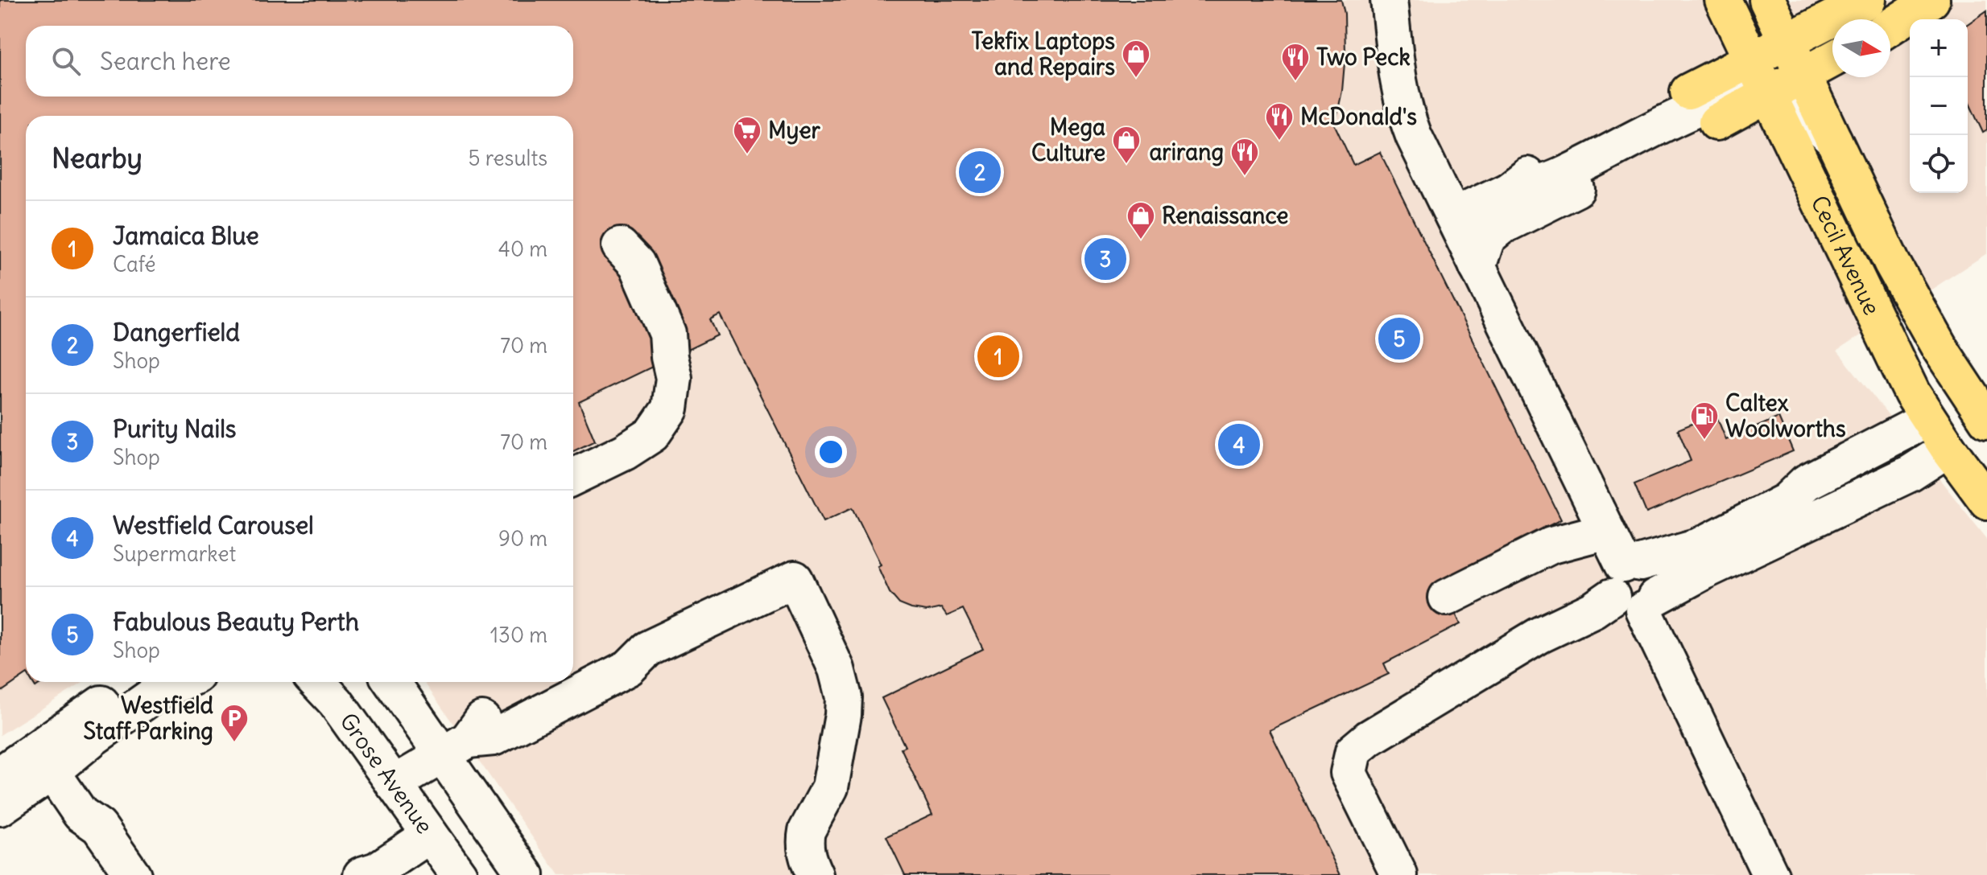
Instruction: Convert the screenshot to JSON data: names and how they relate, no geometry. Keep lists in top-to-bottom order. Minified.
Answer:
{"streets":{"main road":["Cecil Avenue"],"street":["Grose Avenue"]},"places":{"shop":["Tekfix Laptops and Repairs","Mega Culture","Renaissance"],"restaurant":["Two Peck","McDonald's","arirang"],"supermarket":["Myer"],"fuel station":["Caltex Woolworths"],"parking":["Westfield Staff Parking"]},"north":"right","page":{"map_buttons":["+","−"],"search":"Search here","heading":["Nearby","5 results"],"pins":["2","3","5","1","4"],"list":[{"mark":"1","name":"Jamaica Blue","note":"Café","value":"40 m"},{"mark":"2","name":"Dangerfield","note":"Shop","value":"70 m"},{"mark":"3","name":"Purity Nails","note":"Shop","value":"70 m"},{"mark":"4","name":"Westfield Carousel","note":"Supermarket","value":"90 m"},{"mark":"5","name":"Fabulous Beauty Perth","note":"Shop","value":"130 m"}]}}
